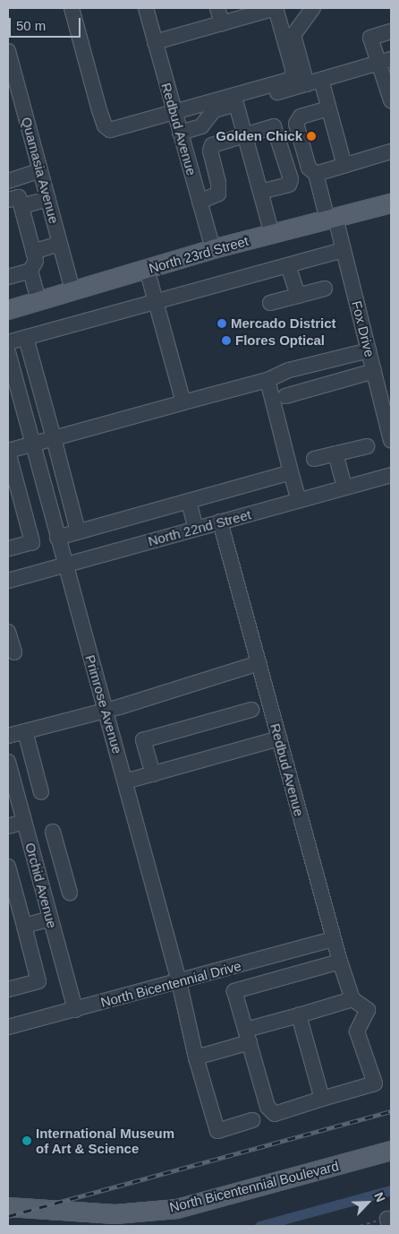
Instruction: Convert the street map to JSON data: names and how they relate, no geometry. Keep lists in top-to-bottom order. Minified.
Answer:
{"streets":{"main road":["North 23rd Street","North Bicentennial Boulevard"],"street":["Redbud Avenue","Quamasia Avenue","Fox Drive","North 22nd Street","Primrose Avenue","Orchid Avenue","North Bicentennial Drive"]},"crossings":[["Redbud Avenue","North 23rd Street"],["Redbud Avenue","North 22nd Street"],["Redbud Avenue","North Bicentennial Drive"],["Quamasia Avenue","North 23rd Street"],["North 23rd Street","Fox Drive"],["North 22nd Street","Primrose Avenue"],["Primrose Avenue","North Bicentennial Drive"],["Orchid Avenue","North Bicentennial Drive"]],"places":["Golden Chick","Mercado District","Flores Optical","International Museum of Art & Science"],"scale_bar":"50 m","north":"top right"}
